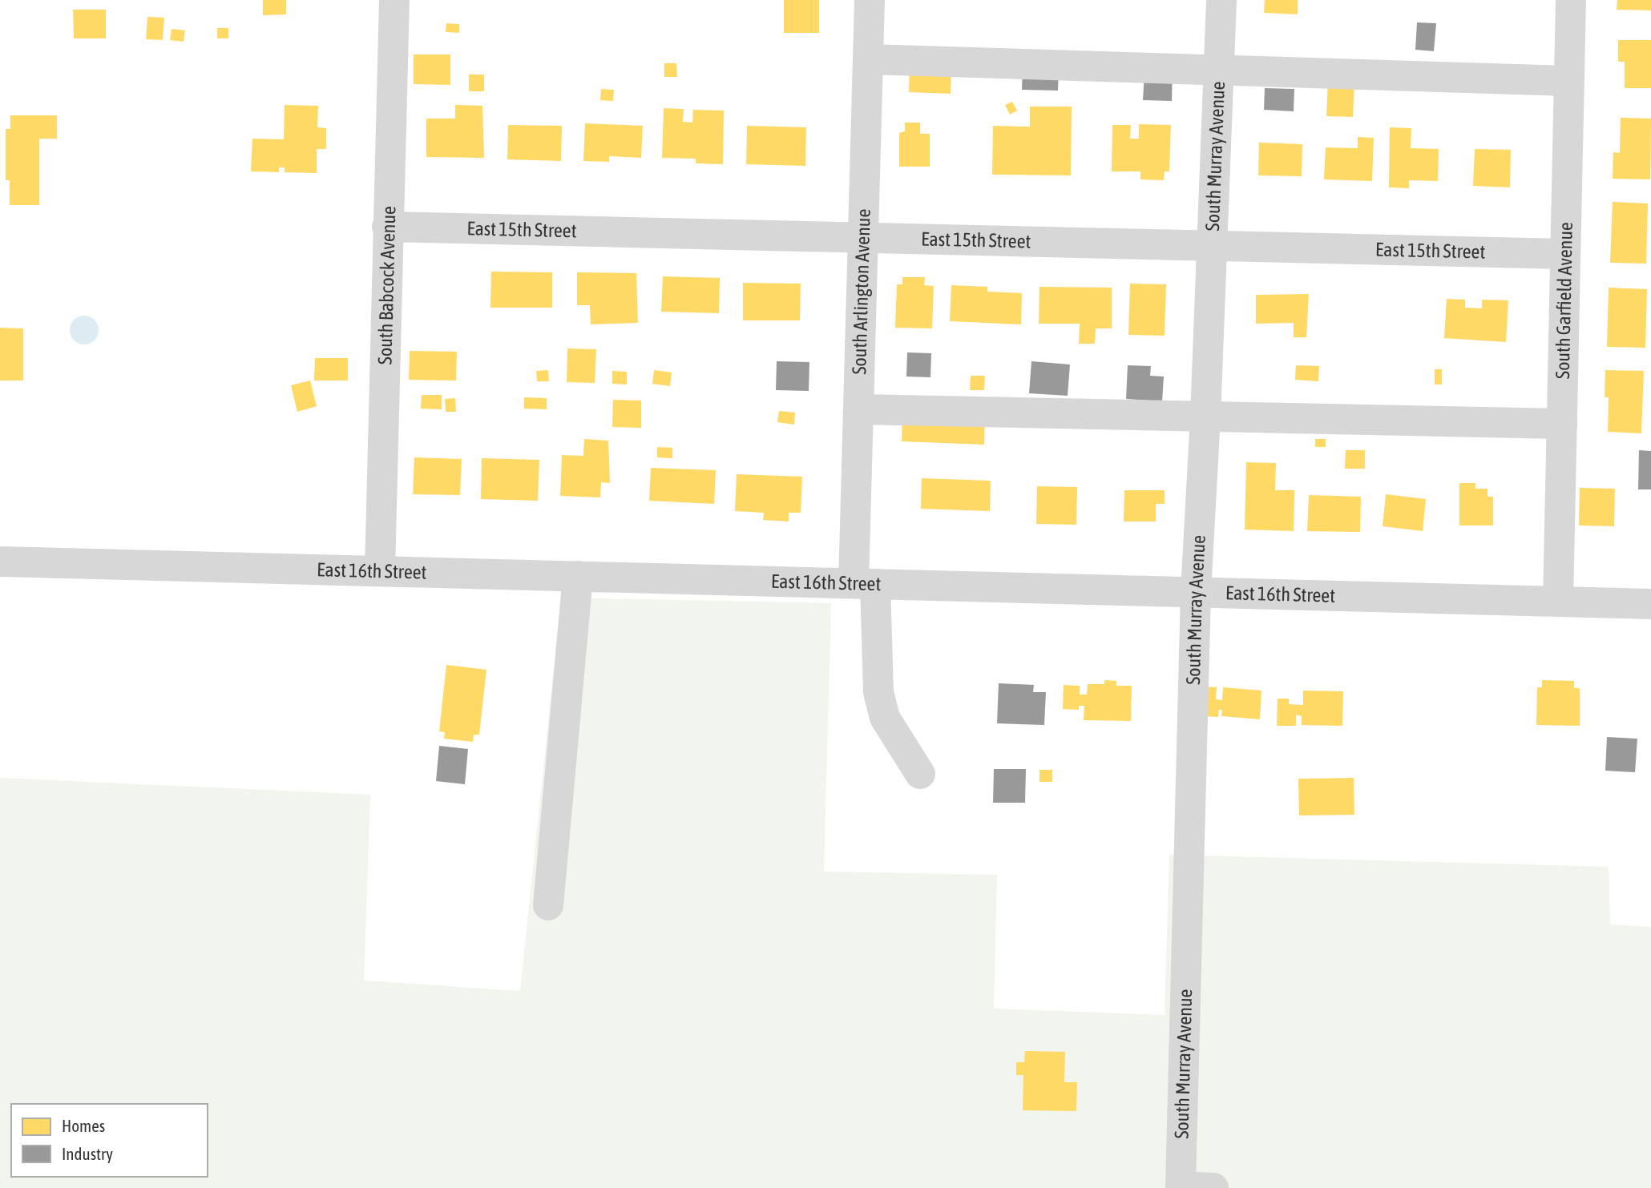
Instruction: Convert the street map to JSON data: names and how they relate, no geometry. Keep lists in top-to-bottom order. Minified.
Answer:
{"streets":{"street":["South Murray Avenue","East 15th Street","South Babcock Avenue","South Arlington Avenue","South Garfield Avenue","East 16th Street"]},"crossings":[["South Murray Avenue","East 15th Street"],["South Murray Avenue","East 16th Street"],["East 15th Street","South Babcock Avenue"],["East 15th Street","South Arlington Avenue"],["East 15th Street","South Garfield Avenue"],["South Babcock Avenue","East 16th Street"],["South Arlington Avenue","East 16th Street"],["South Garfield Avenue","East 16th Street"]],"legend":["Homes","Industry"]}
